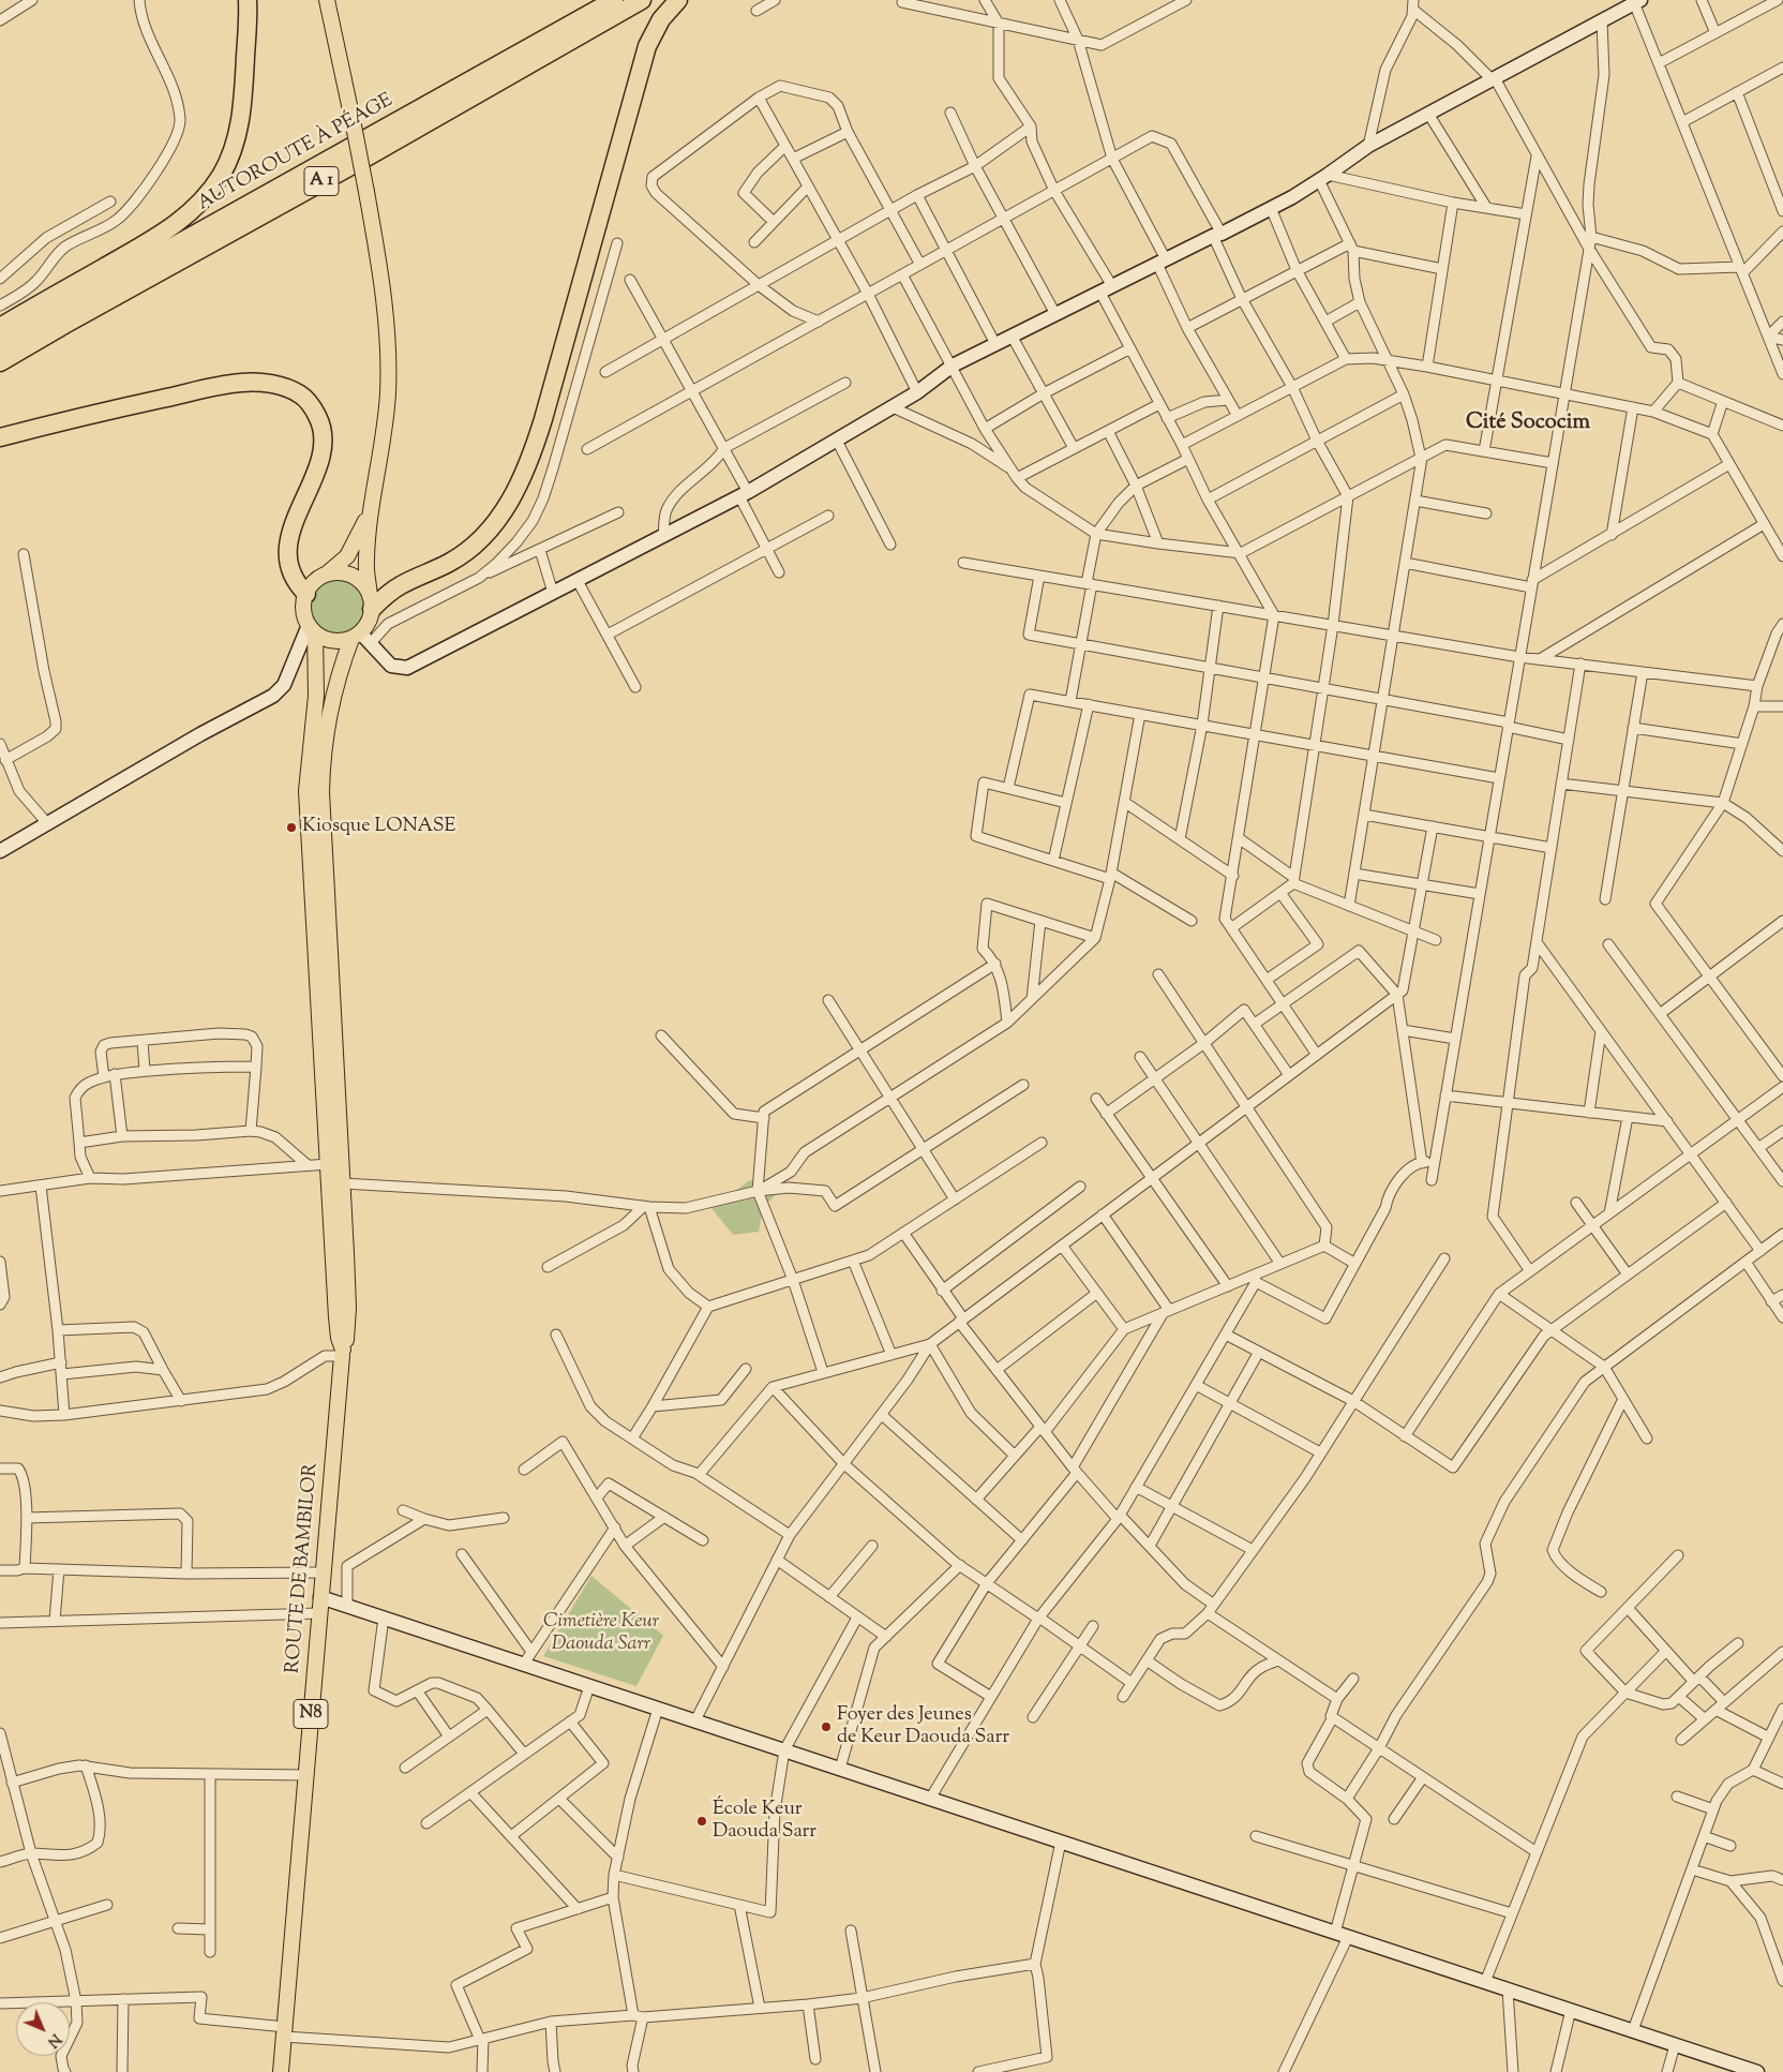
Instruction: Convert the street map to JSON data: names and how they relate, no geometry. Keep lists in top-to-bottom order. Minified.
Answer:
{"streets":{"highway":["AUTOROUTE À PÉAGE","A 1"],"main road":["ROUTE DE BAMBILOR","N8"]},"districts":["Cité Sococim"],"parks":["Cimetière Keur Daouda Sarr"],"places":["Kiosque LONASE","Foyer des Jeunes de Keur Daouda Sarr","École Keur Daouda Sarr"],"north":"bottom right"}
